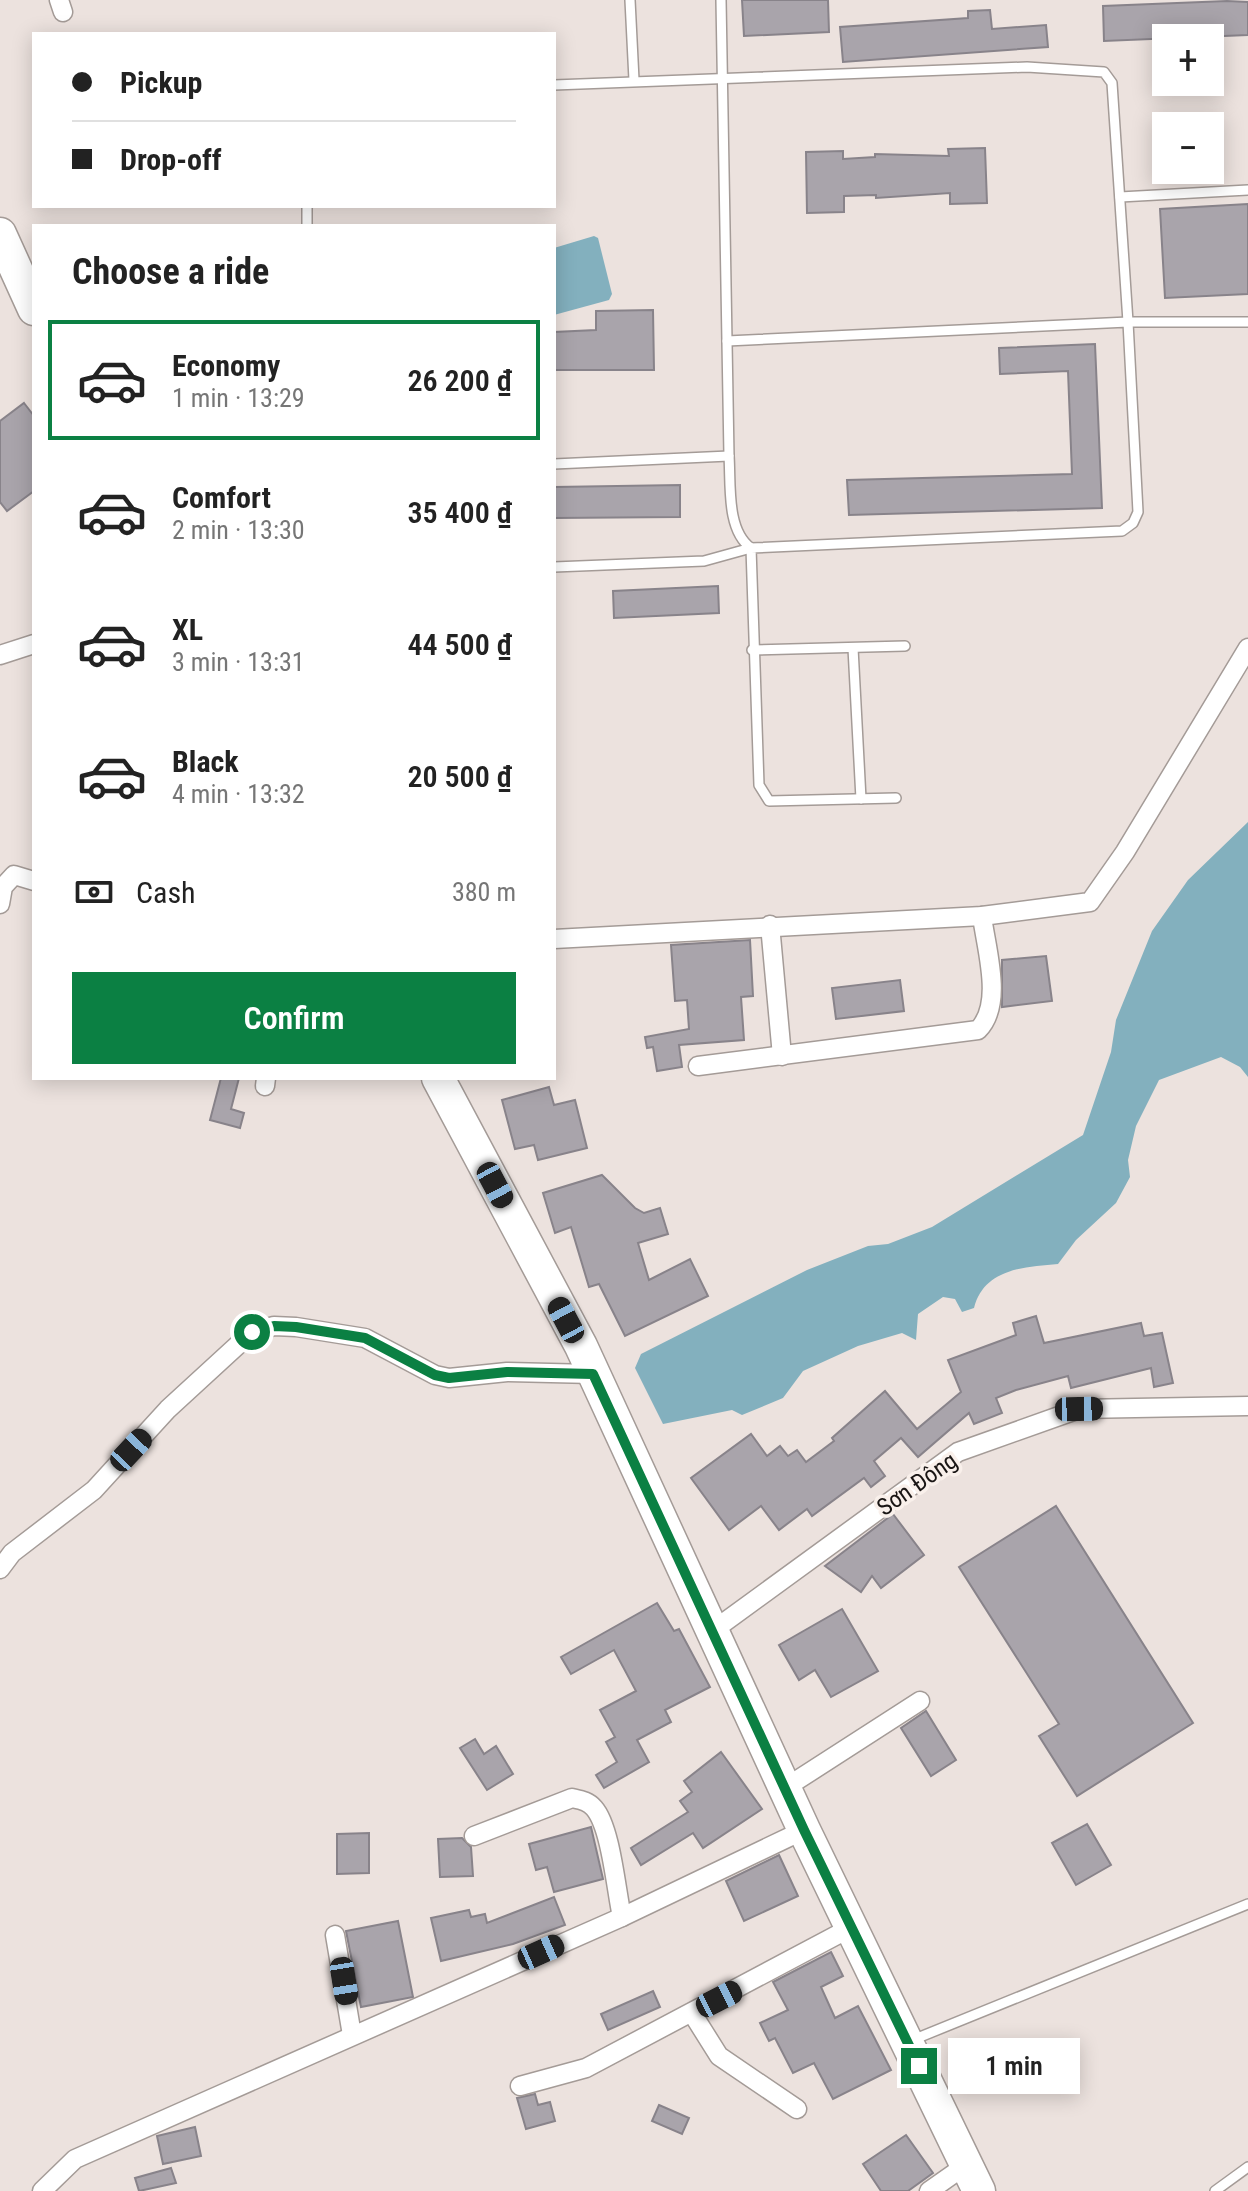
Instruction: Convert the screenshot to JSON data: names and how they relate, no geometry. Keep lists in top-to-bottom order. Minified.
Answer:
{"streets":{"street":["Sơn Đông"]},"page":{"map_buttons":["+","−"],"banner":["Pickup","Drop-off"],"heading":"Choose a ride","list":[{"name":"Economy","note":"1 min · 13:29","value":"26 200 ₫"},{"name":"Comfort","note":"2 min · 13:30","value":"35 400 ₫"},{"name":"XL","note":"3 min · 13:31","value":"44 500 ₫"},{"name":"Black","note":"4 min · 13:32","value":"20 500 ₫"}],"pay":["Cash","380 m"],"buttons":"Confirm","bubble":"1 min"}}
